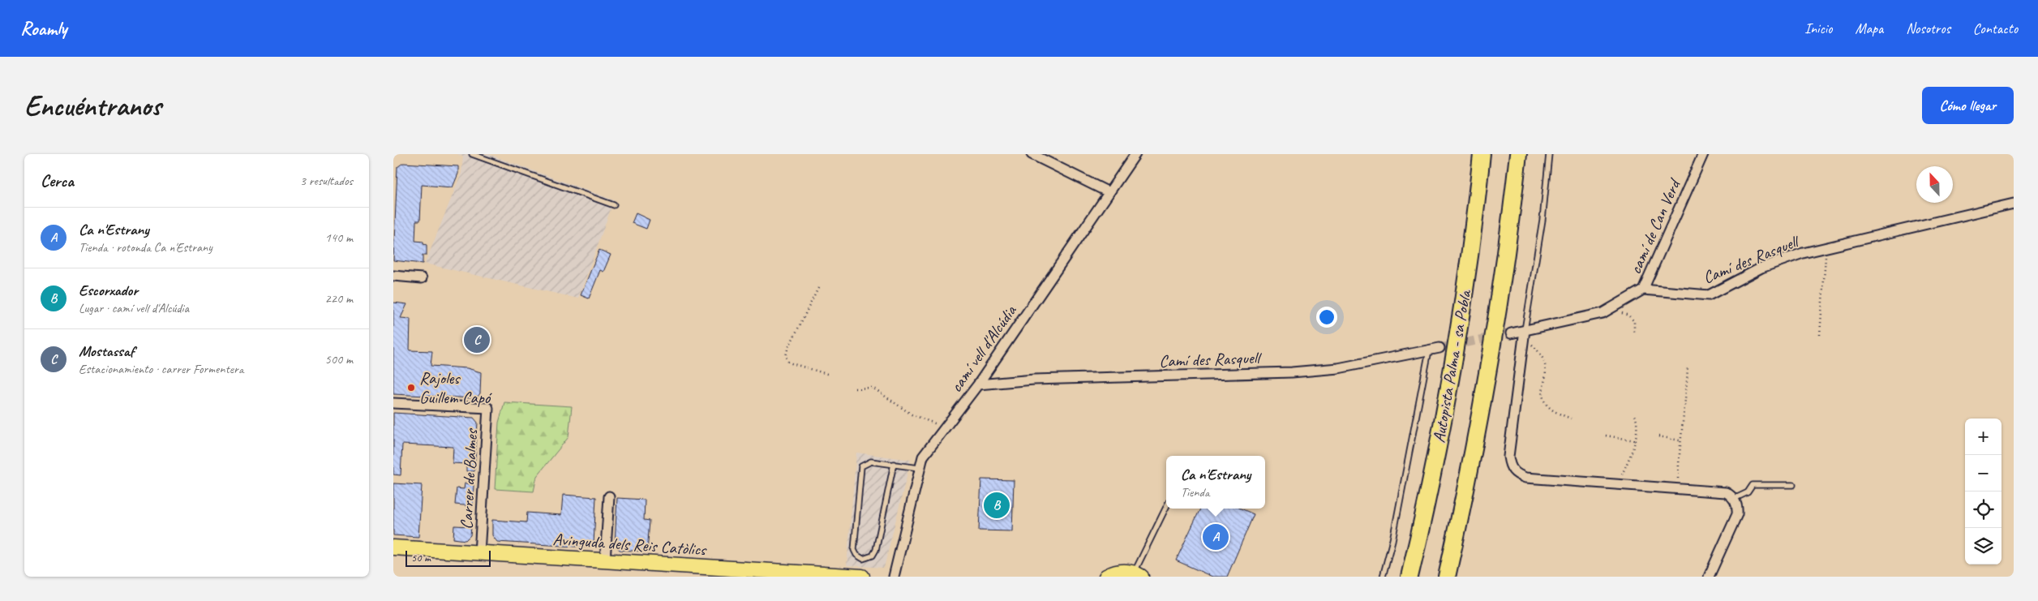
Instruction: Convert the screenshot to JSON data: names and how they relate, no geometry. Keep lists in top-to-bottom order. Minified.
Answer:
{"streets":{"highway":["Autopista Palma - sa Pobla"],"main road":["Avinguda dels Reis Catòlics"],"street":["camí de Can Verd","Camí des Rasquell","camí vell d'Alcúdia","Carrer de Balmes"]},"crossings":[["camí de Can Verd","Camí des Rasquell"],["Camí des Rasquell","camí vell d'Alcúdia"],["Carrer de Balmes","Avinguda dels Reis Catòlics"]],"places":["Rajoles Guillem Capó"],"scale_bar":"50 m","north":"top","page":{"header":"Roamly","nav":["Inicio","Mapa","Nosotros","Contacto"],"buttons":"Cómo llegar","title":"Encuéntranos","heading":["Cerca","3 resultados"],"list":[{"mark":"A","name":"Ca n'Estrany","note":"Tienda · rotonda Ca n'Estrany","value":"140 m"},{"mark":"B","name":"Escorxador","note":"Lugar · camí vell d'Alcúdia","value":"220 m"},{"mark":"C","name":"Mostassaf","note":"Estacionamiento · carrer Formentera","value":"500 m"}],"pins":["C","B","A"],"map_buttons":["+","−"],"popup":["Ca n'Estrany","Tienda"],"scale":"50 m"}}
